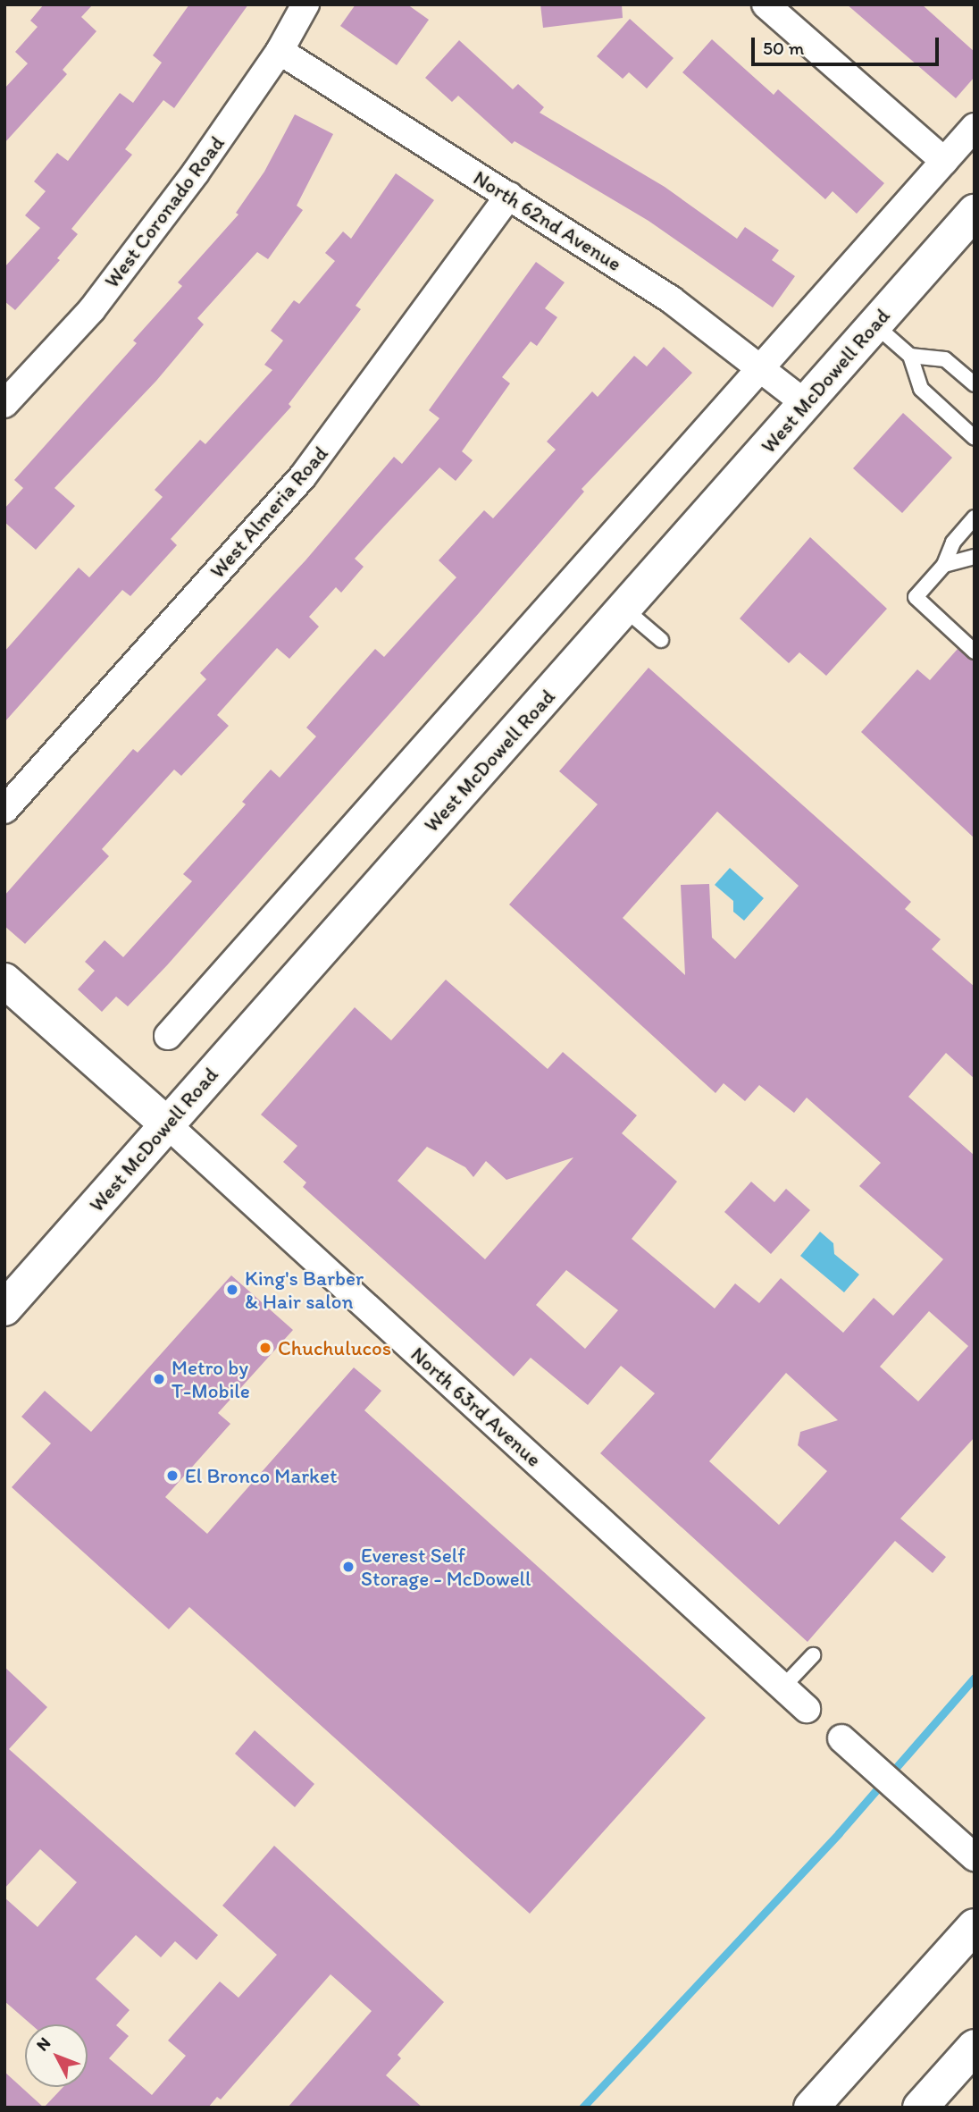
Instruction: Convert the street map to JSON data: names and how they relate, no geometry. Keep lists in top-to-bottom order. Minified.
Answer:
{"streets":{"main road":["West McDowell Road","North 63rd Avenue"],"street":["West Coronado Road","North 62nd Avenue","West Almeria Road"]},"crossings":[["West Coronado Road","North 62nd Avenue"],["North 62nd Avenue","West McDowell Road"],["North 62nd Avenue","West Almeria Road"],["West McDowell Road","North 63rd Avenue"]],"places":["King's Barber & Hair salon","Chuchulucos","Metro by T-Mobile","El Bronco Market","Everest Self Storage - McDowell"],"scale_bar":"50 m","north":"top left"}
